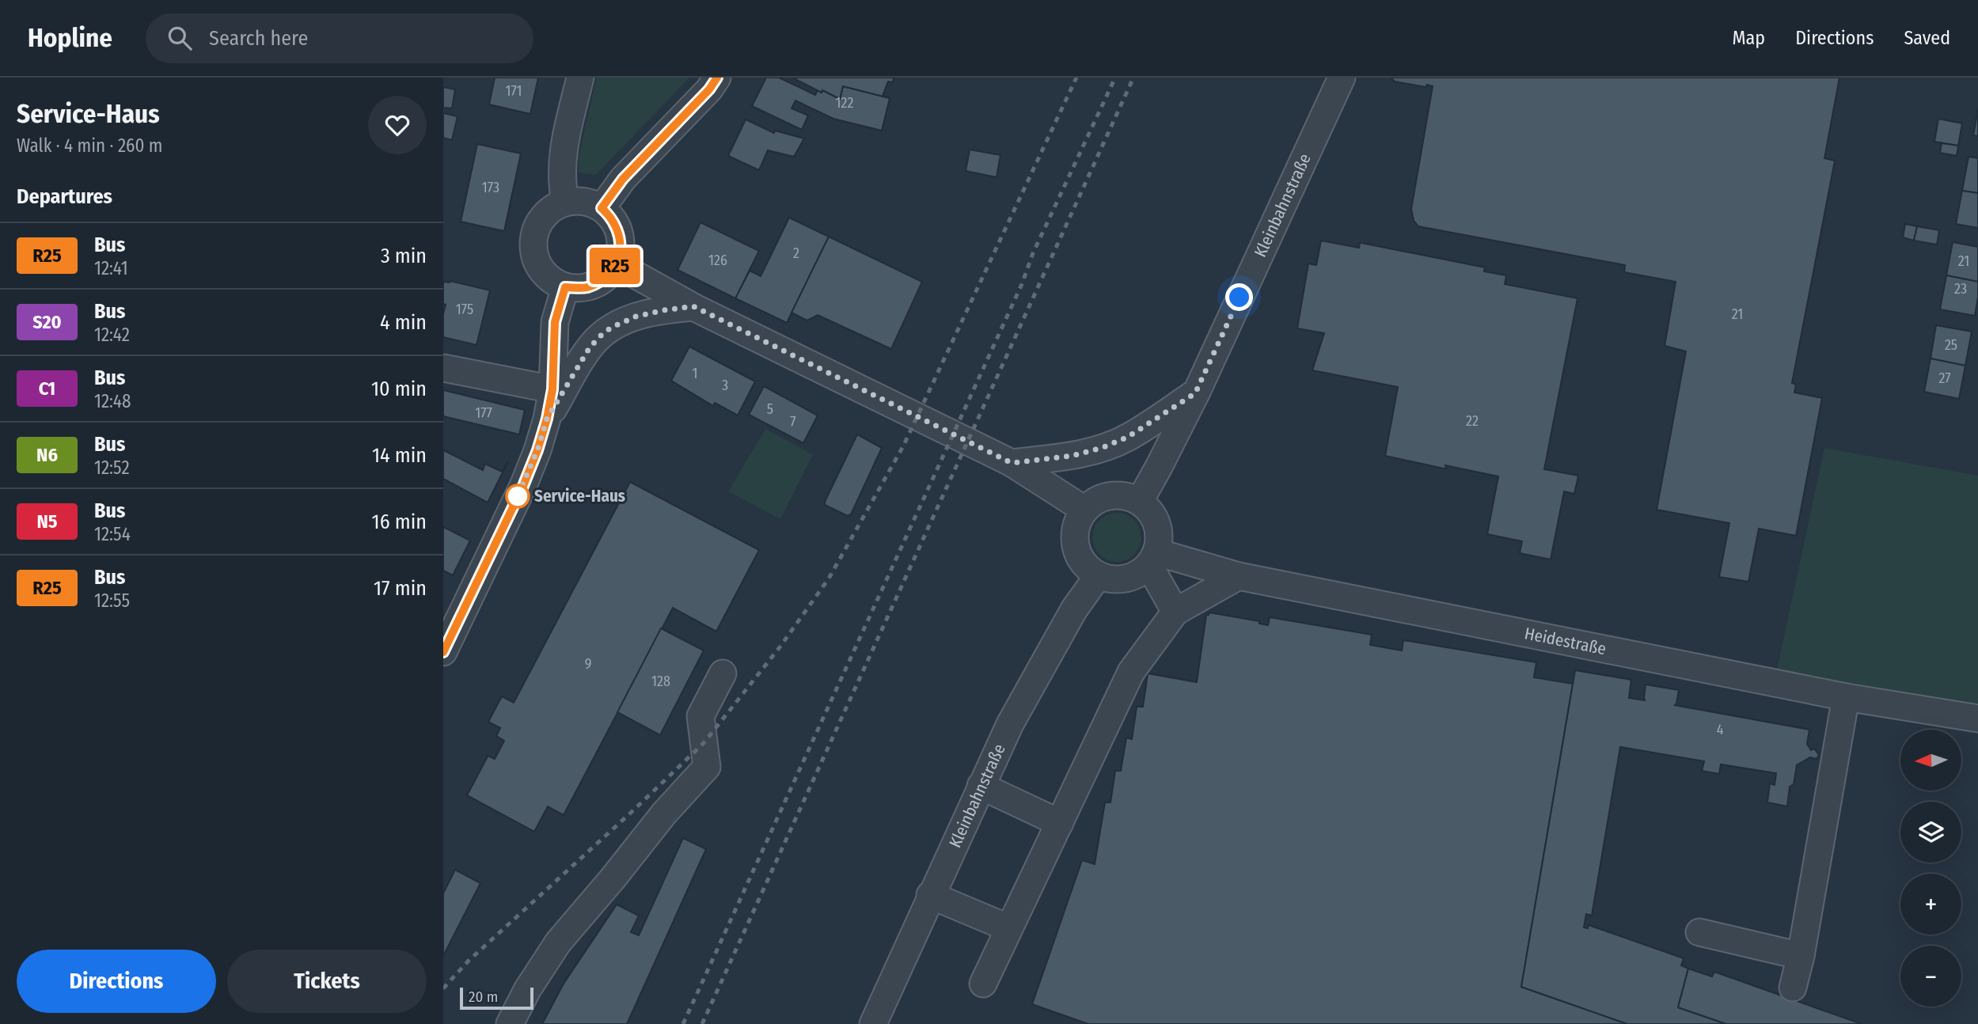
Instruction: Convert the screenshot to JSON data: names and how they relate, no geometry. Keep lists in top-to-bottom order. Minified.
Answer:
{"streets":{"street":["Kleinbahnstraße","Heidestraße"]},"crossings":[["Kleinbahnstraße","Heidestraße"]],"places":["Service-Haus"],"lines":["bus line R25"],"house_numbers":["171","122","173","2","126","21","23","175","21","25","1","27","3","5","177","22","7","9","128","4"],"scale_bar":"20 m","north":"left","page":{"header":"Hopline","search":"Search here","nav":["Map","Directions","Saved"],"heading":[["Service-Haus","Walk · 4 min · 260 m"],"Departures"],"on_map":"R25","list":[{"mark":"R25","name":"Bus","note":"12:41","value":"3 min"},{"mark":"S20","name":"Bus","note":"12:42","value":"4 min"},{"mark":"C1","name":"Bus","note":"12:48","value":"10 min"},{"mark":"N6","name":"Bus","note":"12:52","value":"14 min"},{"mark":"N5","name":"Bus","note":"12:54","value":"16 min"},{"mark":"R25","name":"Bus","note":"12:55","value":"17 min"}],"map_buttons":["+","−"],"buttons":["Directions","Tickets"],"scale":"20 m"}}
